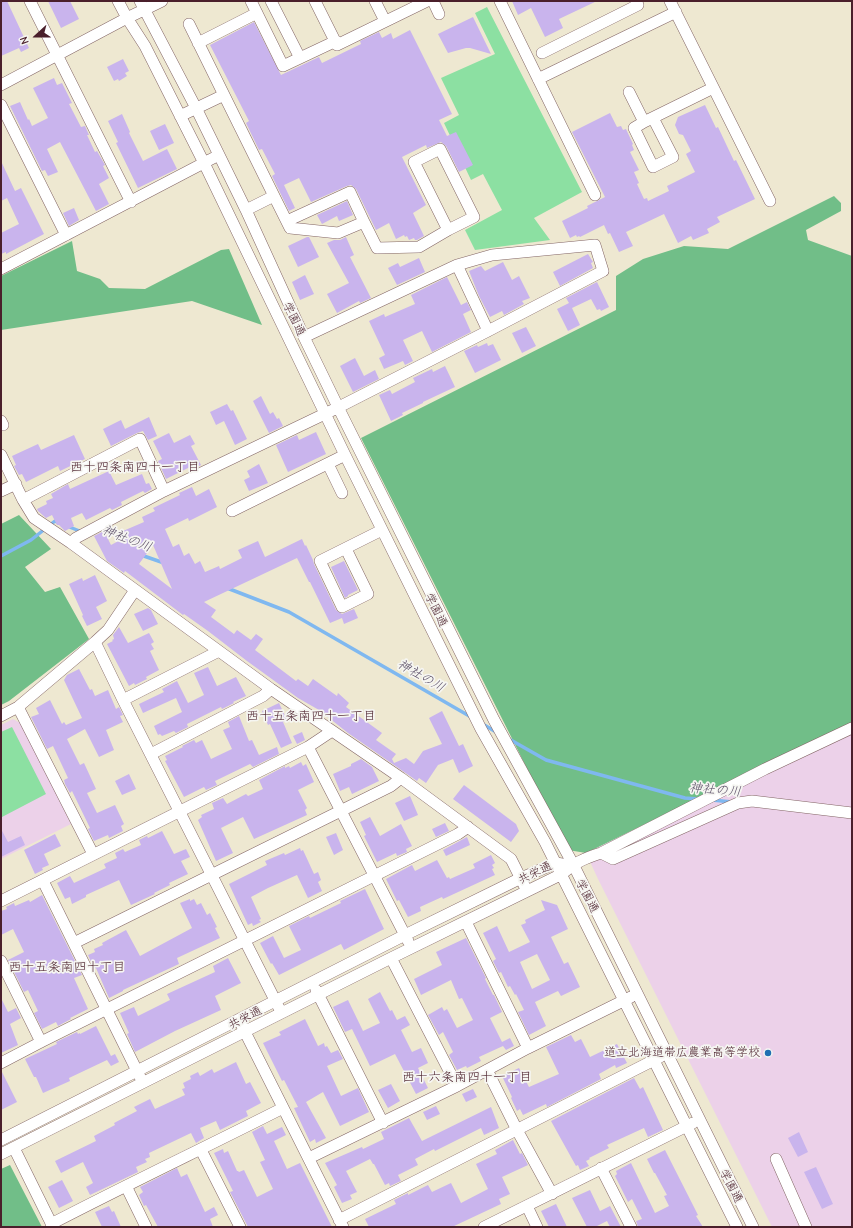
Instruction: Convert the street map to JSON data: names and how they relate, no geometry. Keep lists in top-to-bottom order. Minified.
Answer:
{"streets":{"street":["学園通","共栄通"]},"crossings":[["学園通","共栄通"]],"districts":["西十四条南四十一丁目","西十五条南四十一丁目","西十五条南四十丁目","西十六条南四十一丁目"],"water":["神社の川"],"places":["道立北海道帯広農業高等学校"],"north":"left"}
